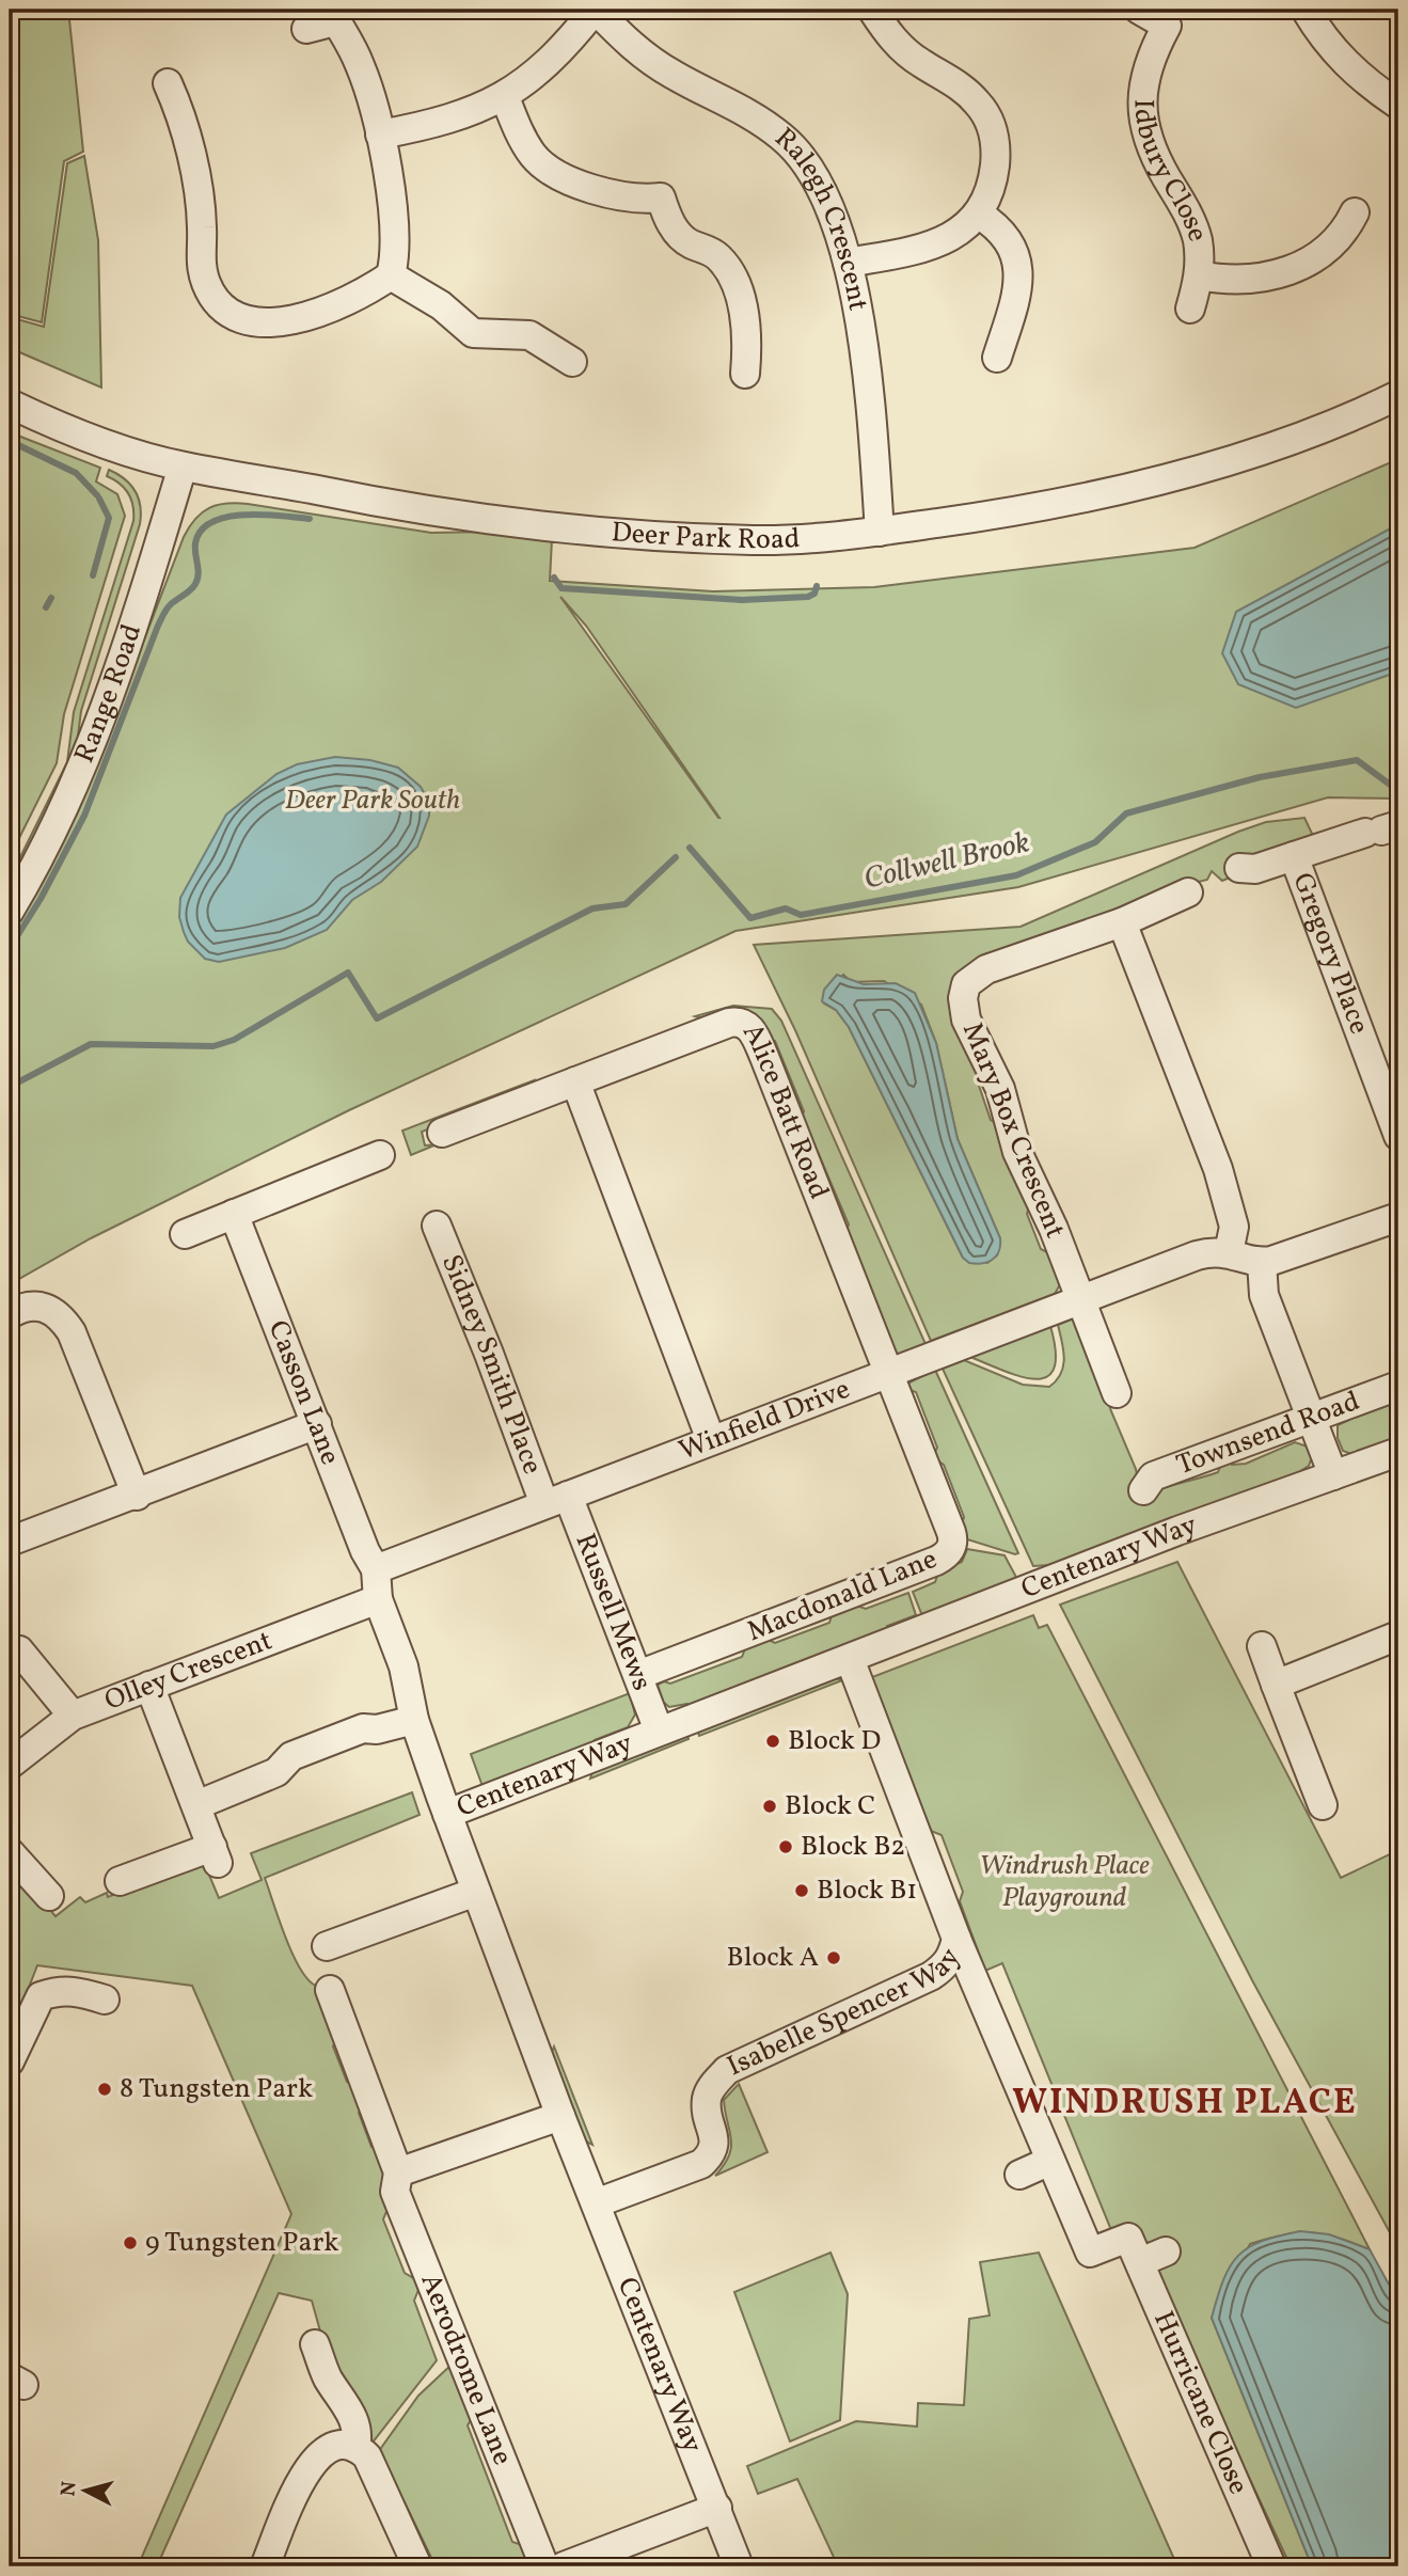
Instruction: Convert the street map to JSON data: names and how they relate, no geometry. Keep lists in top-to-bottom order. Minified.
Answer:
{"streets":{"street":["Idbury Close","Ralegh Crescent","Deer Park Road","Range Road","Gregory Place","Alice Batt Road","Mary Box Crescent","Sidney Smith Place","Casson Lane","Winfield Drive","Townsend Road","Centenary Way","Macdonald Lane","Russell Mews","Olley Crescent","Isabelle Spencer Way","Aerodrome Lane","Hurricane Close"]},"crossings":[["Ralegh Crescent","Deer Park Road"],["Deer Park Road","Range Road"],["Alice Batt Road","Winfield Drive"],["Alice Batt Road","Macdonald Lane"],["Mary Box Crescent","Winfield Drive"],["Sidney Smith Place","Winfield Drive"],["Sidney Smith Place","Russell Mews"],["Casson Lane","Winfield Drive"],["Winfield Drive","Macdonald Lane"],["Winfield Drive","Russell Mews"],["Centenary Way","Russell Mews"],["Centenary Way","Isabelle Spencer Way"],["Macdonald Lane","Russell Mews"]],"districts":["WINDRUSH PLACE"],"water":["Collwell Brook"],"parks":["Deer Park South","Windrush Place Playground"],"places":["Block D","Block C","Block B2","Block B1","Block A","8 Tungsten Park","9 Tungsten Park"],"north":"left"}
